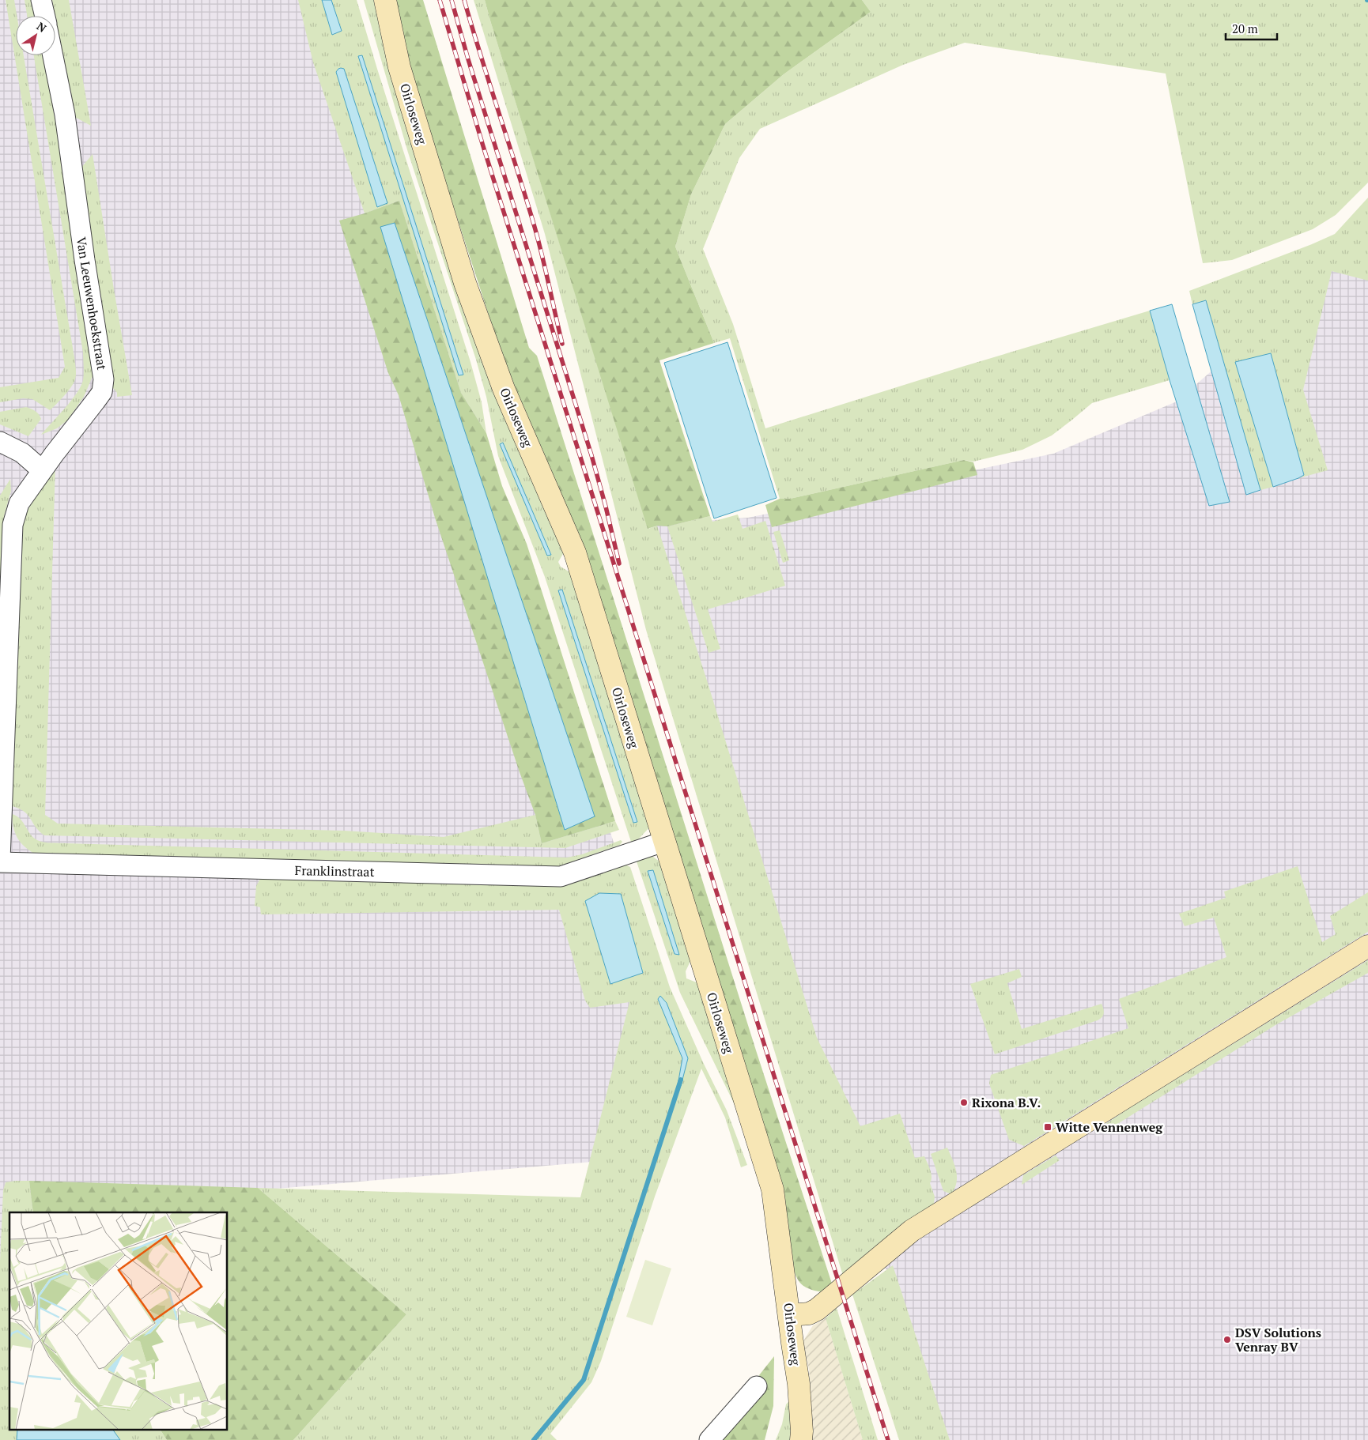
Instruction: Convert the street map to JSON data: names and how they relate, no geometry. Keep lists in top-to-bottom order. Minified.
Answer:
{"streets":{"street":["Oirloseweg","Van Leeuwenhoekstraat","Franklinstraat"]},"crossings":[["Oirloseweg","Franklinstraat"],["Van Leeuwenhoekstraat","Franklinstraat"]],"places":{"other":["Rixona B.V.","DSV Solutions Venray BV"],"transit":["Witte Vennenweg"]},"scale_bar":"20 m","north":"top right"}
